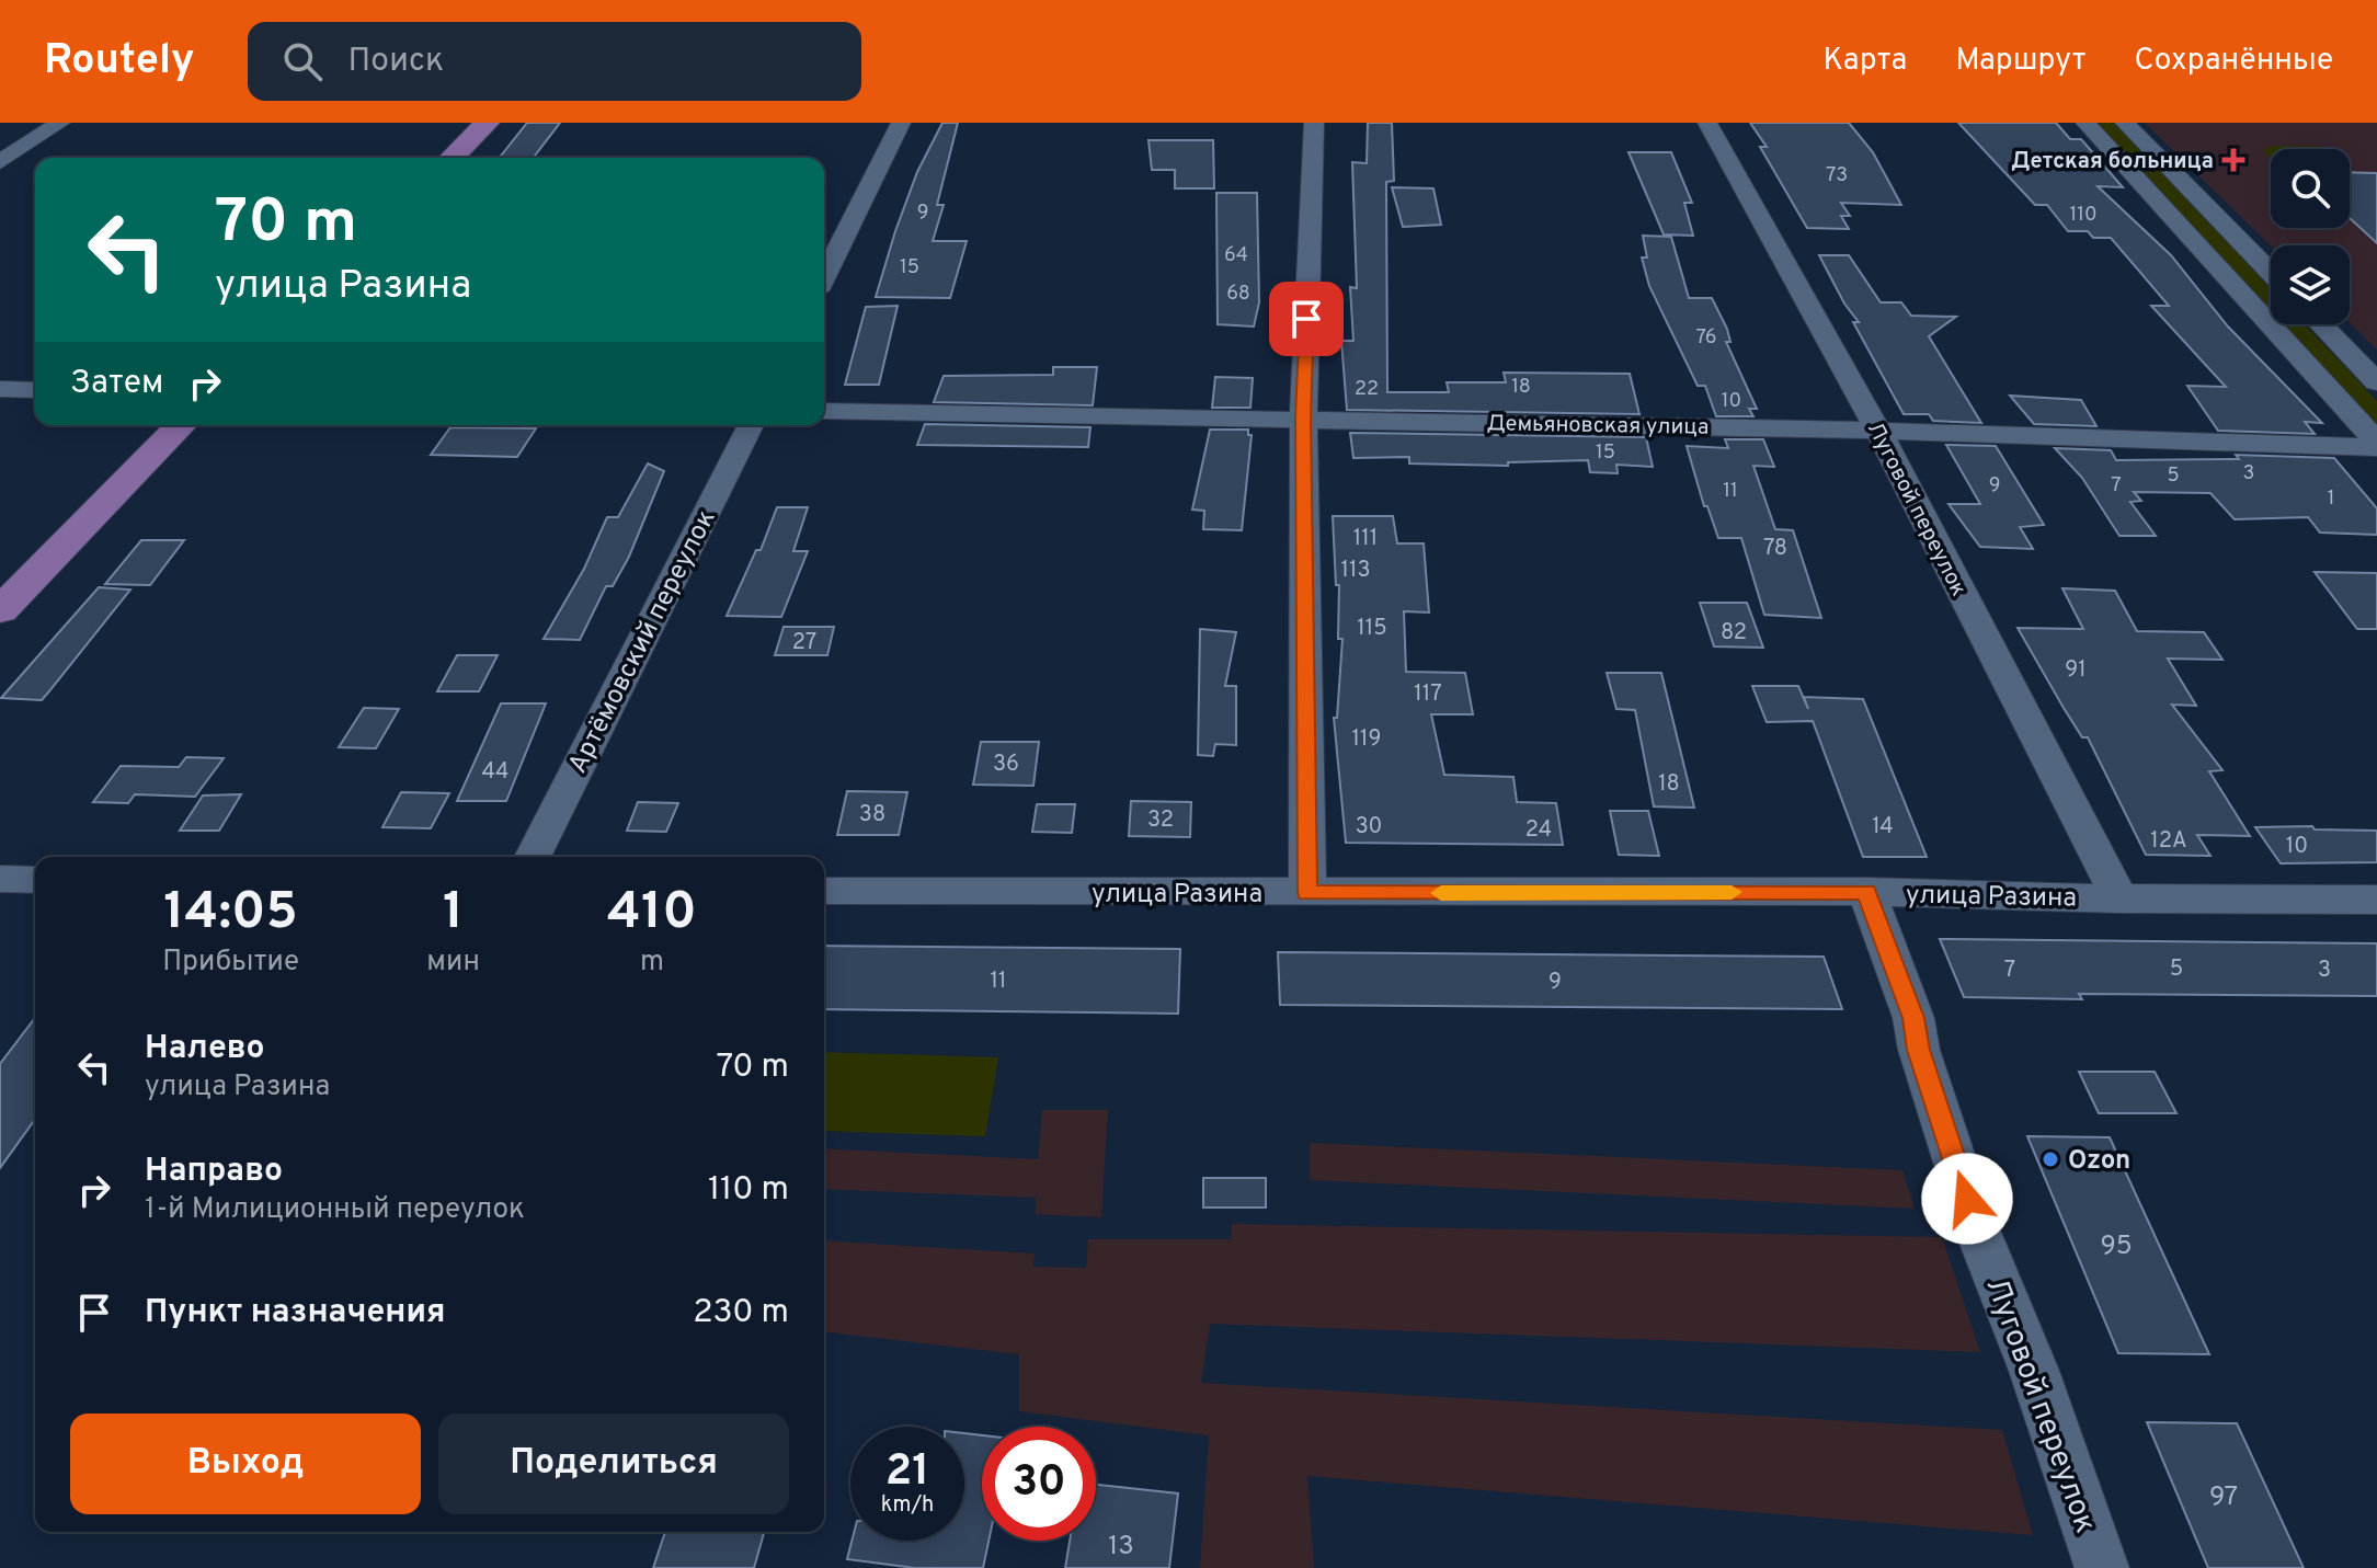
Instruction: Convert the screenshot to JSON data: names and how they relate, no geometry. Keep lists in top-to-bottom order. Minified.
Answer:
{"streets":{"street":["Демьяновская улица","Луговой переулок","Артёмовский переулок","улица Разина"]},"crossings":[["Демьяновская улица","Луговой переулок"],["Луговой переулок","улица Разина"]],"places":{"health":["Детская больница"],"other":["Ozon"]},"house_numbers":["73","9","110","64","15","68","76","18","22","10","15","3","5","9","7","11","1","111","78","113","115","82","27","91","117","119","36","44","18","38","32","30","14","24","12А","10","5","7","3","11","9","95","97","13"],"page":{"header":"Routely","search":"Поиск","nav":["Карта","Маршрут","Сохранённые"],"turn":["70 m","улица Разина"],"then":"Затем","eta":["14:05","Прибытие","1","мин","410","m"],"list":[{"name":"Налево","note":"улица Разина","value":"70 m"},{"name":"Направо","note":"1-й Милиционный переулок","value":"110 m"},{"name":"Пункт назначения","value":"230 m"}],"buttons":["Выход","Поделиться"],"speed":"21 km/h","limit":"30"}}
